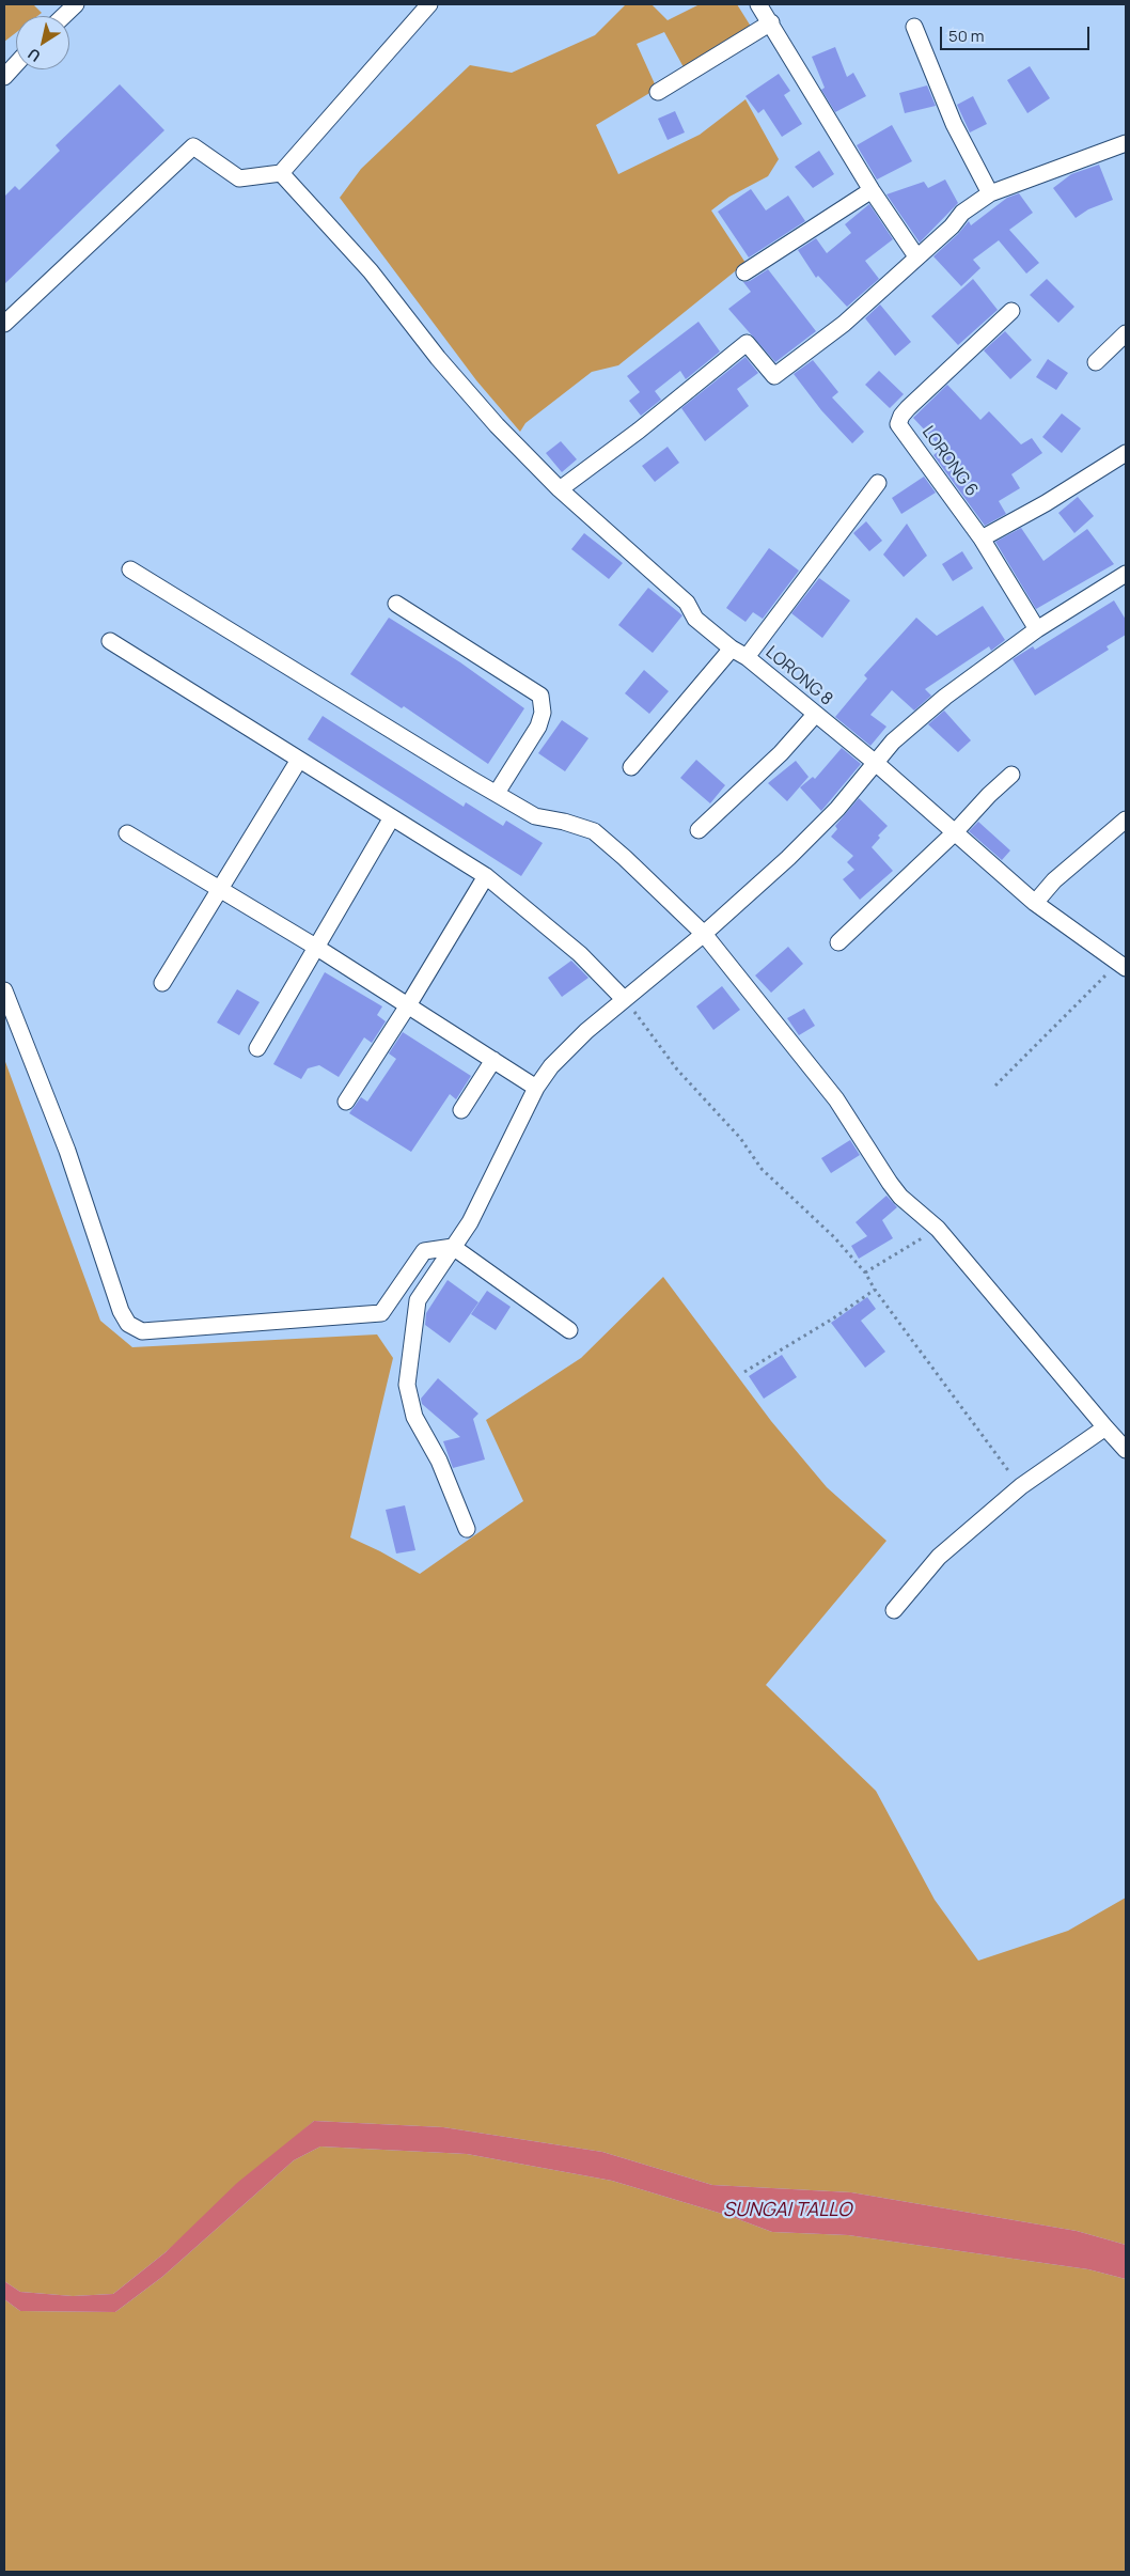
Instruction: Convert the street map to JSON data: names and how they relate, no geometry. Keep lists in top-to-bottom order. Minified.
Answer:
{"streets":{"street":["LORONG 6","LORONG 8"]},"water":["SUNGAI TALLO"],"scale_bar":"50 m","north":"bottom left"}
